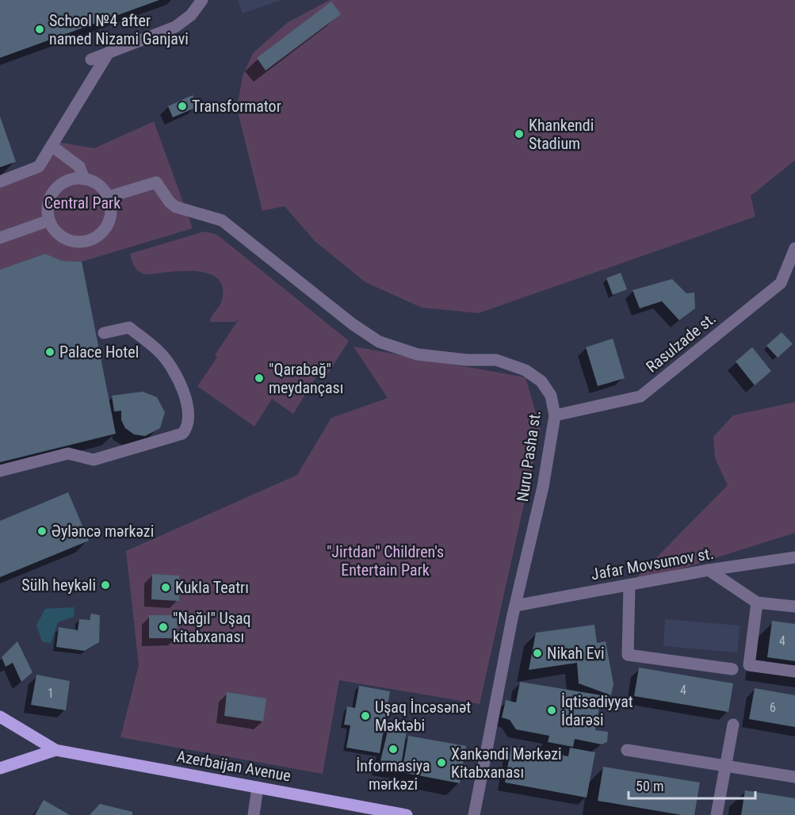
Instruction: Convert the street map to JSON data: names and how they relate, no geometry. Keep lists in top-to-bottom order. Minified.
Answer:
{"streets":{"main road":["Azerbaijan Avenue"],"street":["Rasulzade st.","Nuru Pasha st.","Jafar Movsumov st."]},"crossings":[["Rasulzade st.","Nuru Pasha st."],["Nuru Pasha st.","Jafar Movsumov st."]],"parks":["Central Park","\"Jirtdan\" Children's Entertain Park"],"places":["School №4 after named Nizami Ganjavi","Transformator","Khankendi Stadium","Palace Hotel","\"Qarabağ\" meydançası","Əyləncə mərkəzi","Sülh heykəli","Kukla Teatrı","\"Nağıl\" Uşaq kitabxanası","Nikah Evi","İqtisadiyyat İdarəsi","Uşaq İncəsənət Məktəbi","İnformasiya mərkəzi","Xankəndi Mərkəzi Kitabxanası"],"house_numbers":["4","4","1","6"],"scale_bar":"50 m"}
